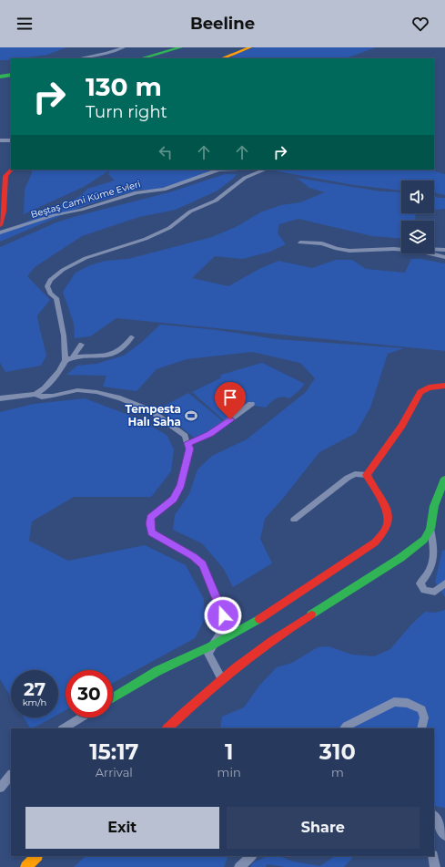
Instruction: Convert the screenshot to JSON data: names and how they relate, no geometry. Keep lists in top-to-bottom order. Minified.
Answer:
{"streets":{"street":["Beştaş Cami Küme Evleri"]},"places":{"sports":["Tempesta Halı Saha"]},"page":{"header":"Beeline","turn":["130 m","Turn right"],"speed":"27 km/h","limit":"30","eta":["15:17","Arrival","1","min","310","m"],"buttons":["Exit","Share"]}}
